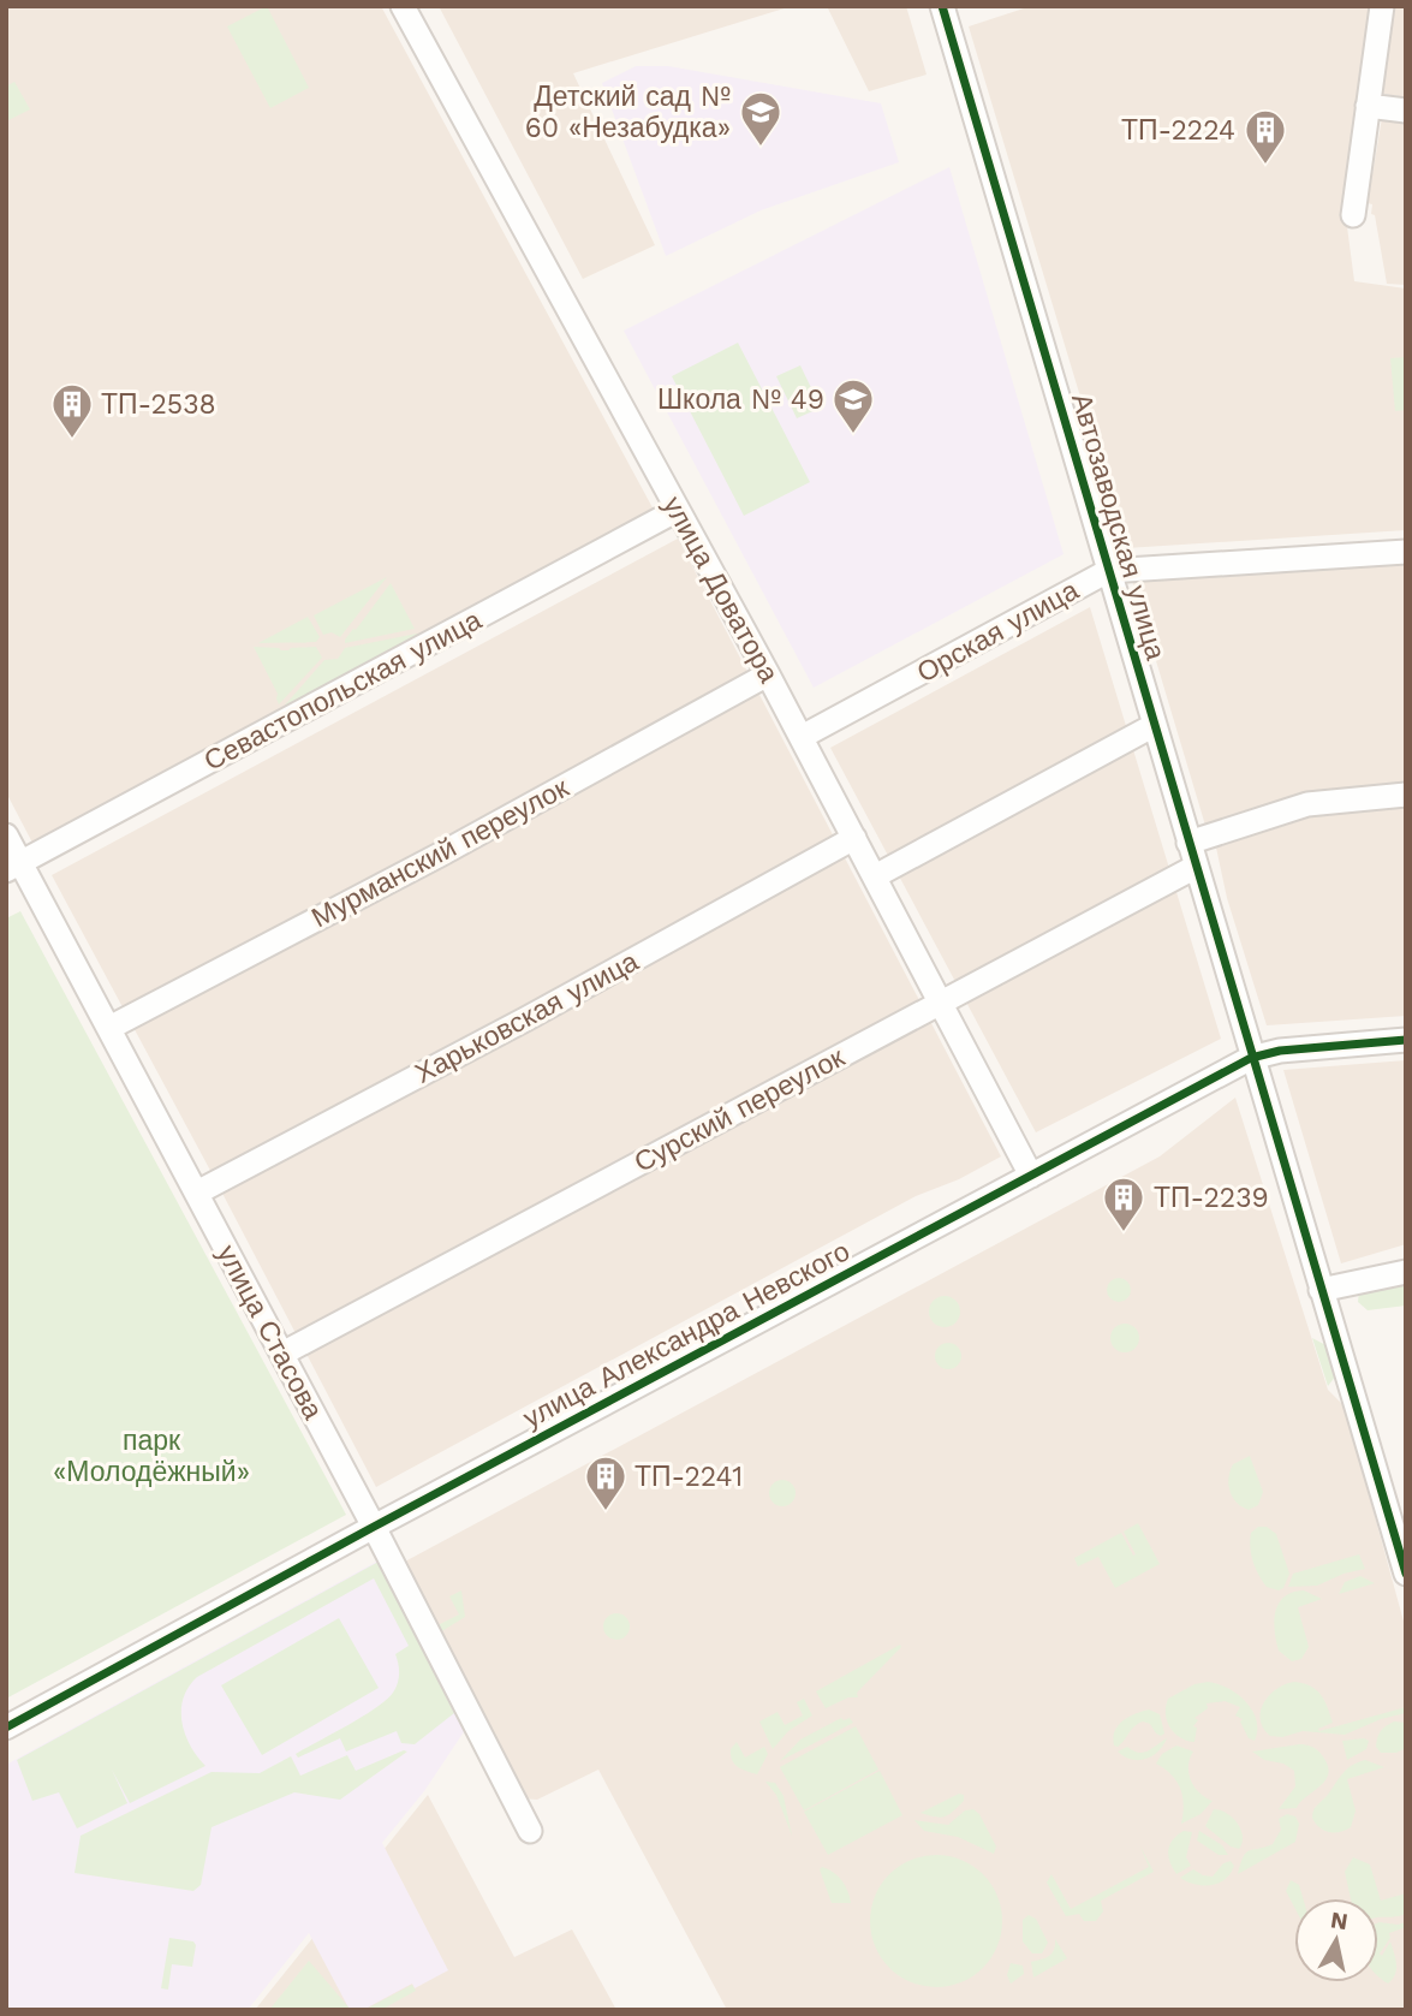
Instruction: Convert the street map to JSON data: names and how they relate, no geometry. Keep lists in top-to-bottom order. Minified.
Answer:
{"streets":{"street":["Автозаводская улица","улица Доватора","Орская улица","Севастопольская улица","Мурманский переулок","Харьковская улица","Сурский переулок","улица Стасова","улица Александра Невского"]},"crossings":[["Автозаводская улица","Орская улица"],["Автозаводская улица","Сурский переулок"],["Автозаводская улица","улица Александра Невского"],["улица Доватора","Орская улица"],["улица Доватора","Севастопольская улица"],["улица Доватора","Мурманский переулок"],["улица Доватора","Харьковская улица"],["улица Доватора","Сурский переулок"],["улица Доватора","улица Александра Невского"],["Севастопольская улица","улица Стасова"],["Мурманский переулок","улица Стасова"],["Харьковская улица","улица Стасова"],["Сурский переулок","улица Стасова"],["улица Стасова","улица Александра Невского"]],"parks":["парк «Молодёжный»"],"places":{"school or university":["Детский сад № 60 «Незабудка»","Школа № 49"],"building":["ТП-2224","ТП-2538","ТП-2239","ТП-2241"]},"north":"top"}
